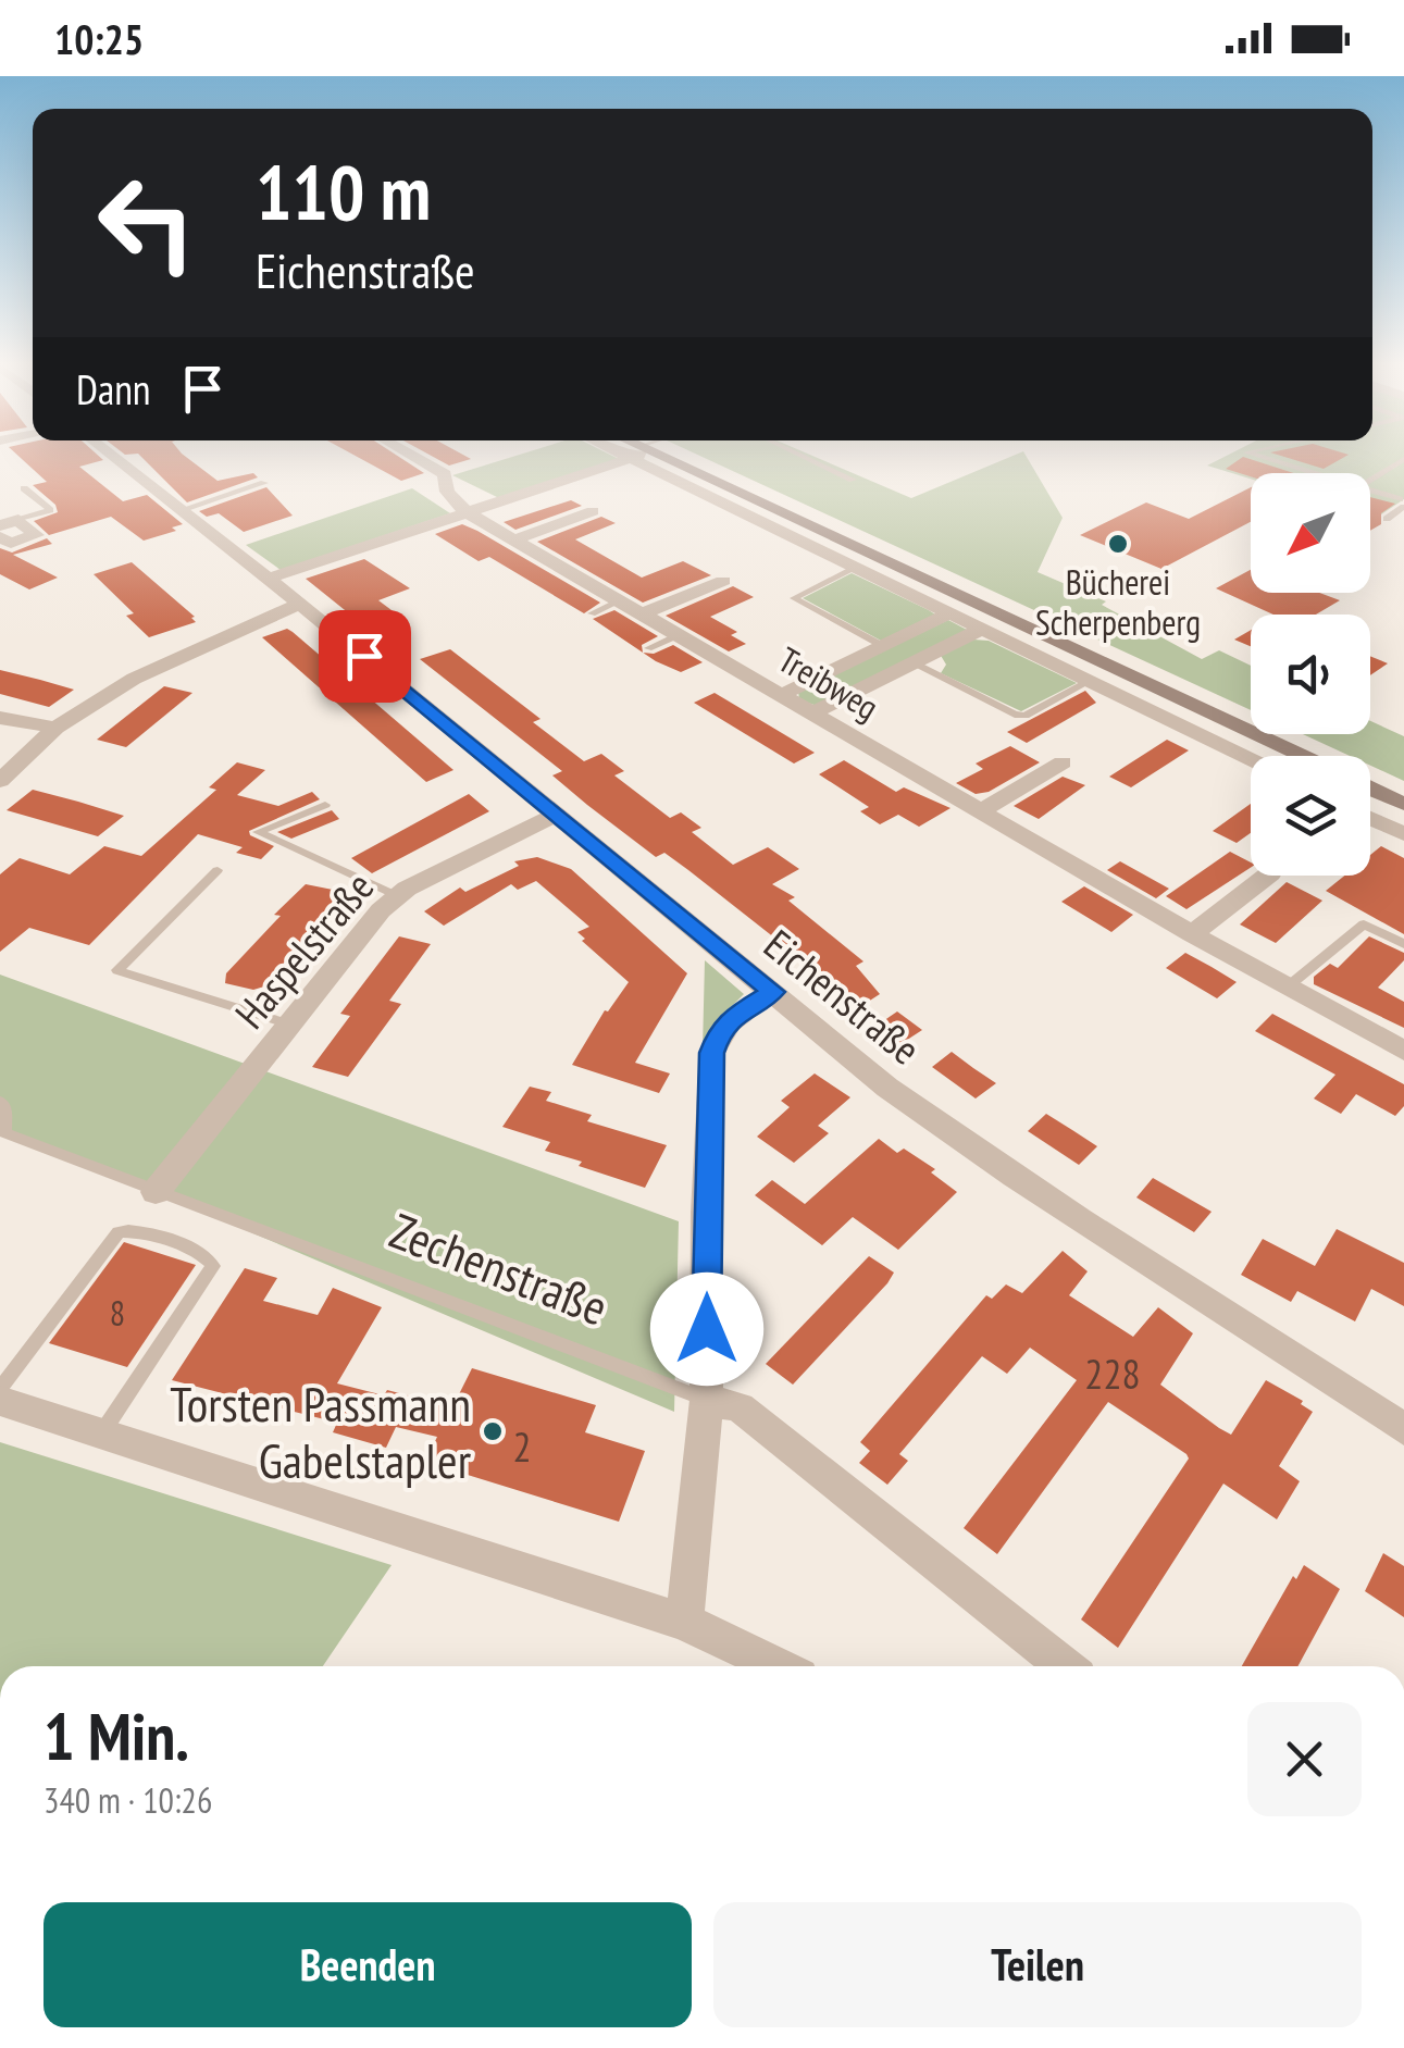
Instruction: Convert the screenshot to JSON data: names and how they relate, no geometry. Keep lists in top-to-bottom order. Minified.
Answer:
{"streets":{"street":["Treibweg","Haspelstraße","Eichenstraße","Zechenstraße"]},"crossings":[["Haspelstraße","Eichenstraße"],["Haspelstraße","Zechenstraße"]],"places":["Bücherei Scherpenberg","Torsten Passmann Gabelstapler"],"house_numbers":["8","228","2"],"north":"bottom left","page":{"status":"10:25","turn":["110 m","Eichenstraße"],"then":"Dann","heading":["1 Min.","340 m · 10:26"],"buttons":["Beenden","Teilen"]}}
